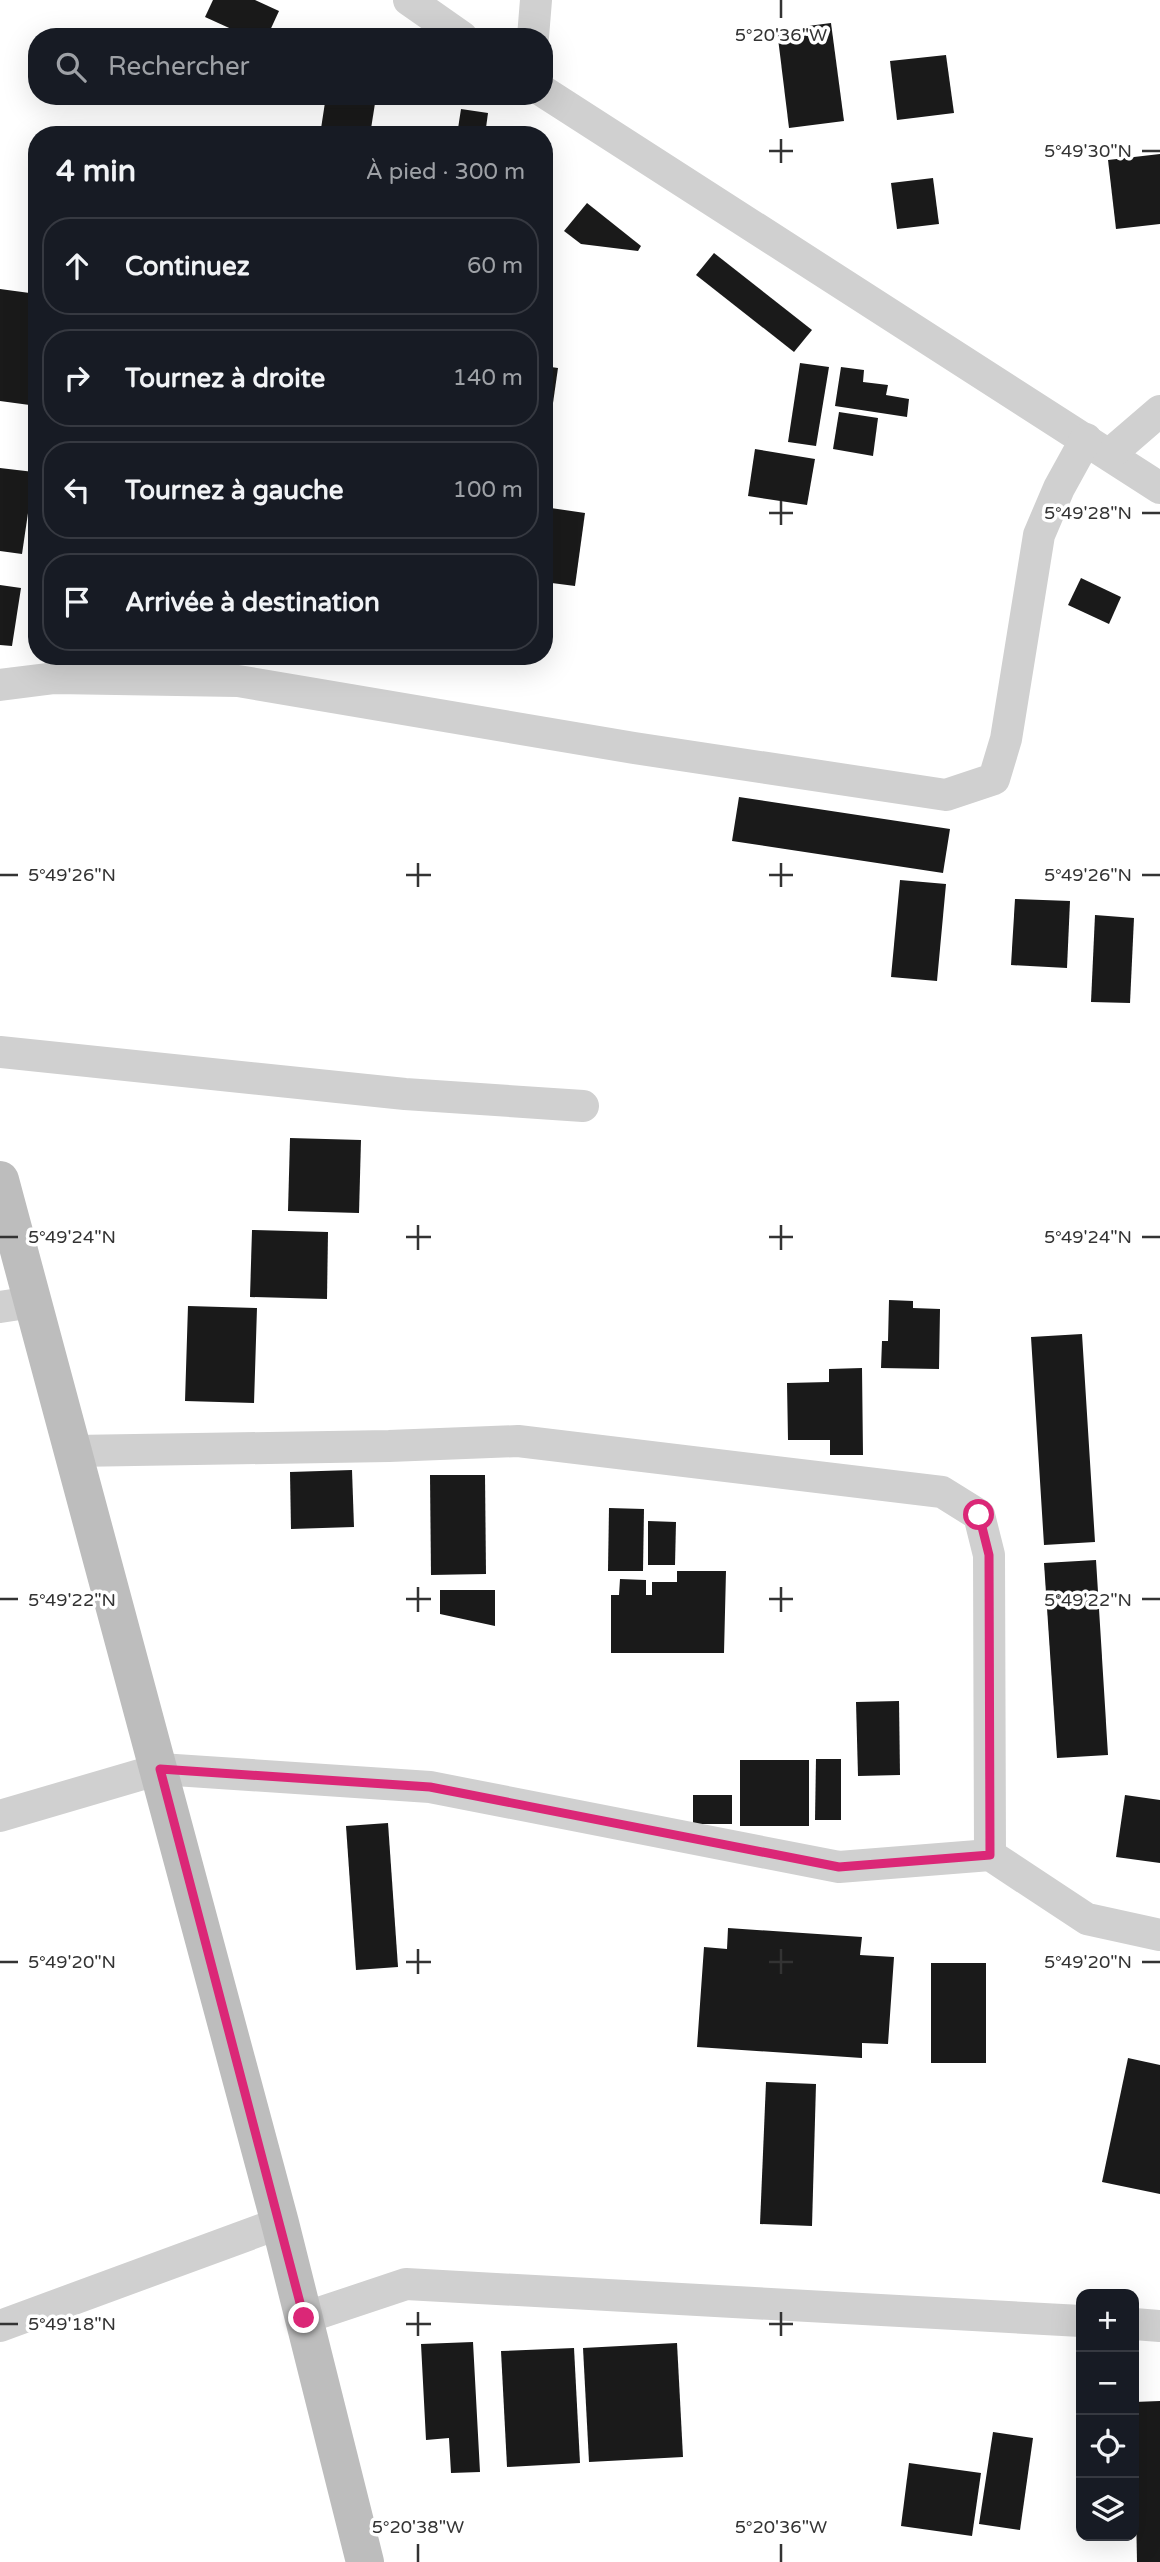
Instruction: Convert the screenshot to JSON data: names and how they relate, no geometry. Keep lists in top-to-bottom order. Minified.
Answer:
{"page":{"search":"Rechercher","heading":["4 min","À pied · 300 m"],"list":[["Continuez","60 m"],["Tournez à droite","140 m"],["Tournez à gauche","100 m"],"Arrivée à destination"],"map_buttons":["+","−"]},"coordinates":["5°20'36\"W","5°49'30\"N","5°49'28\"N","5°49'26\"N","5°49'24\"N","5°49'22\"N","5°49'20\"N","5°49'18\"N","5°20'38\"W"]}
